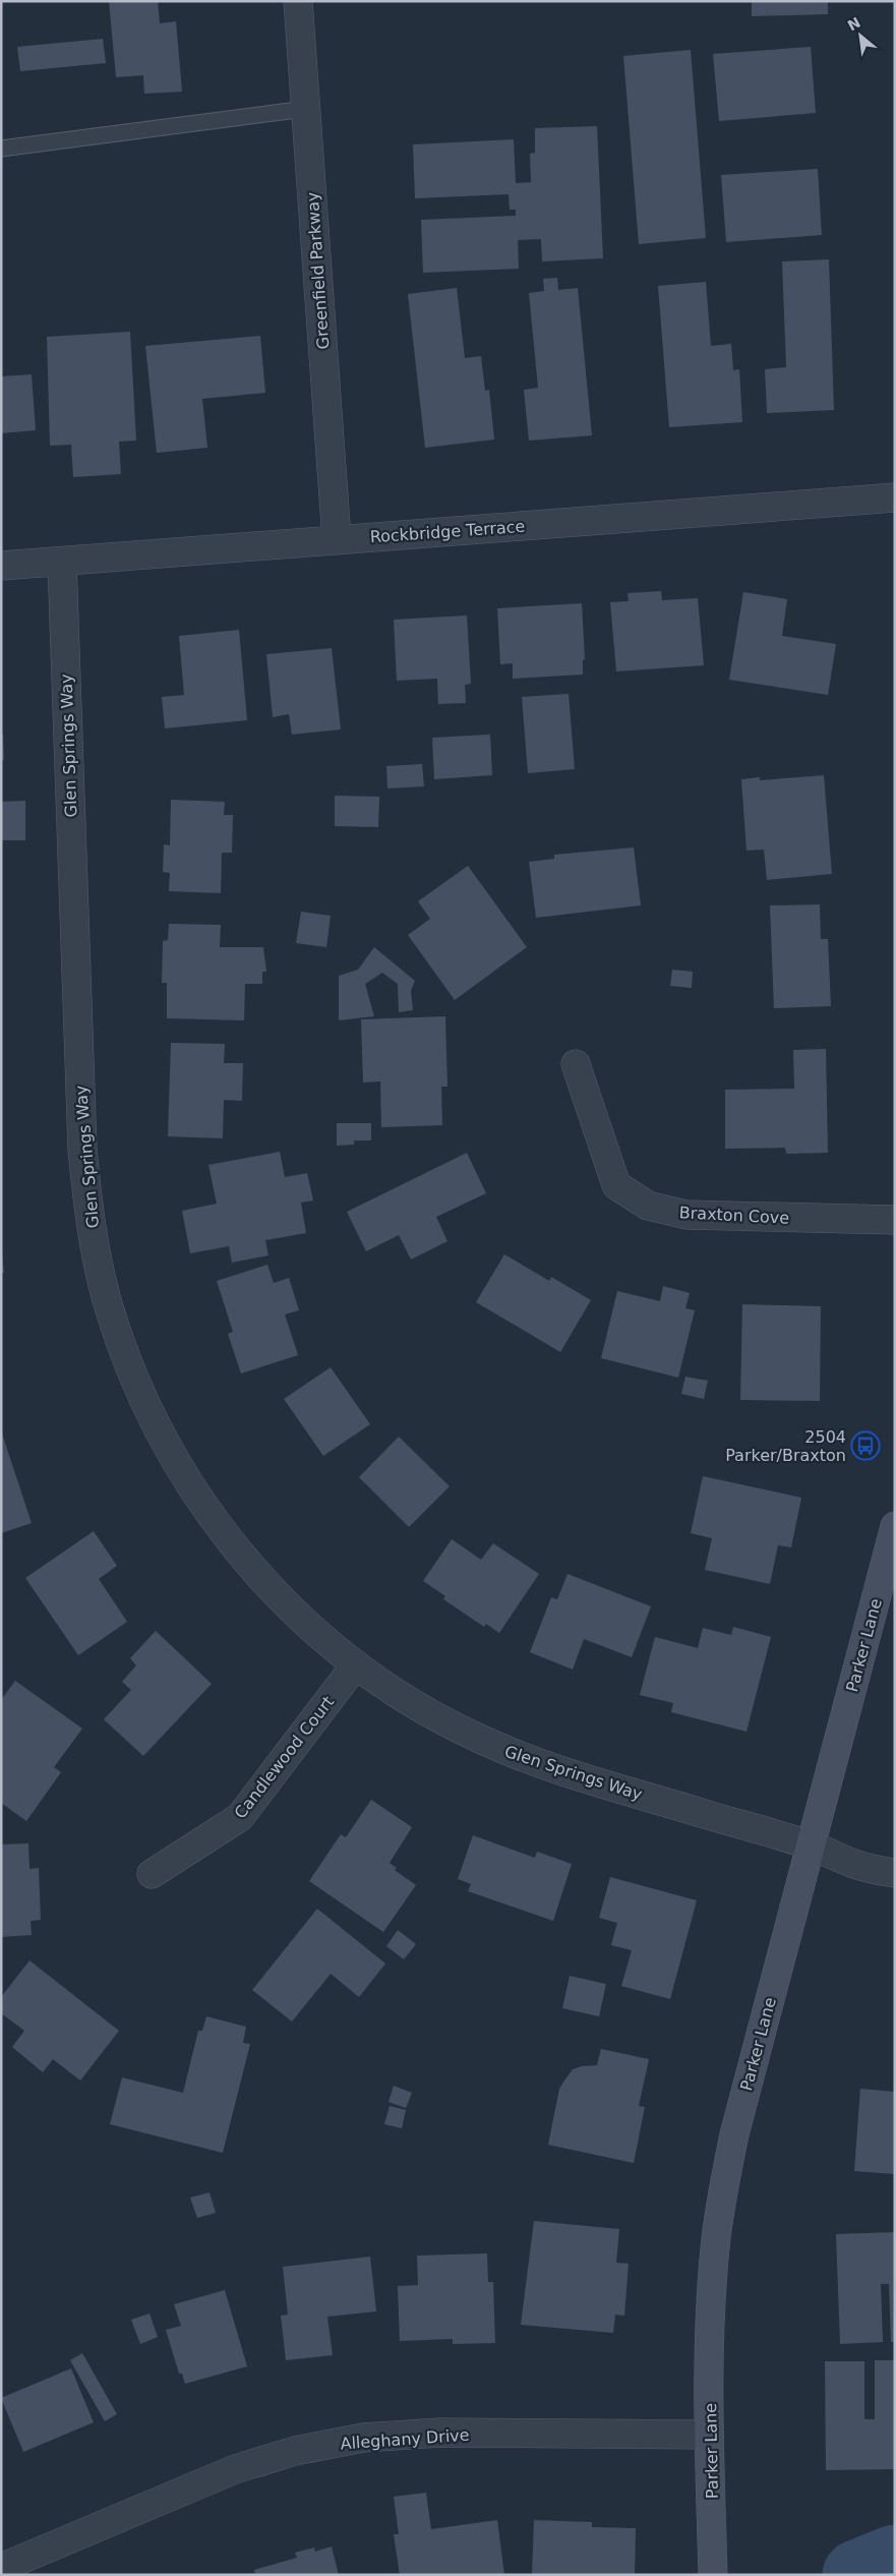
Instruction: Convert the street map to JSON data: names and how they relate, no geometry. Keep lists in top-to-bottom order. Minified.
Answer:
{"streets":{"street":["Greenfield Parkway","Rockbridge Terrace","Glen Springs Way","Braxton Cove","Parker Lane","Candlewood Court","Alleghany Drive"]},"crossings":[["Greenfield Parkway","Rockbridge Terrace"],["Rockbridge Terrace","Glen Springs Way"],["Glen Springs Way","Parker Lane"],["Glen Springs Way","Candlewood Court"],["Parker Lane","Alleghany Drive"]],"places":{"bus stop":["2504 Parker/Braxton"]},"north":"top left"}
